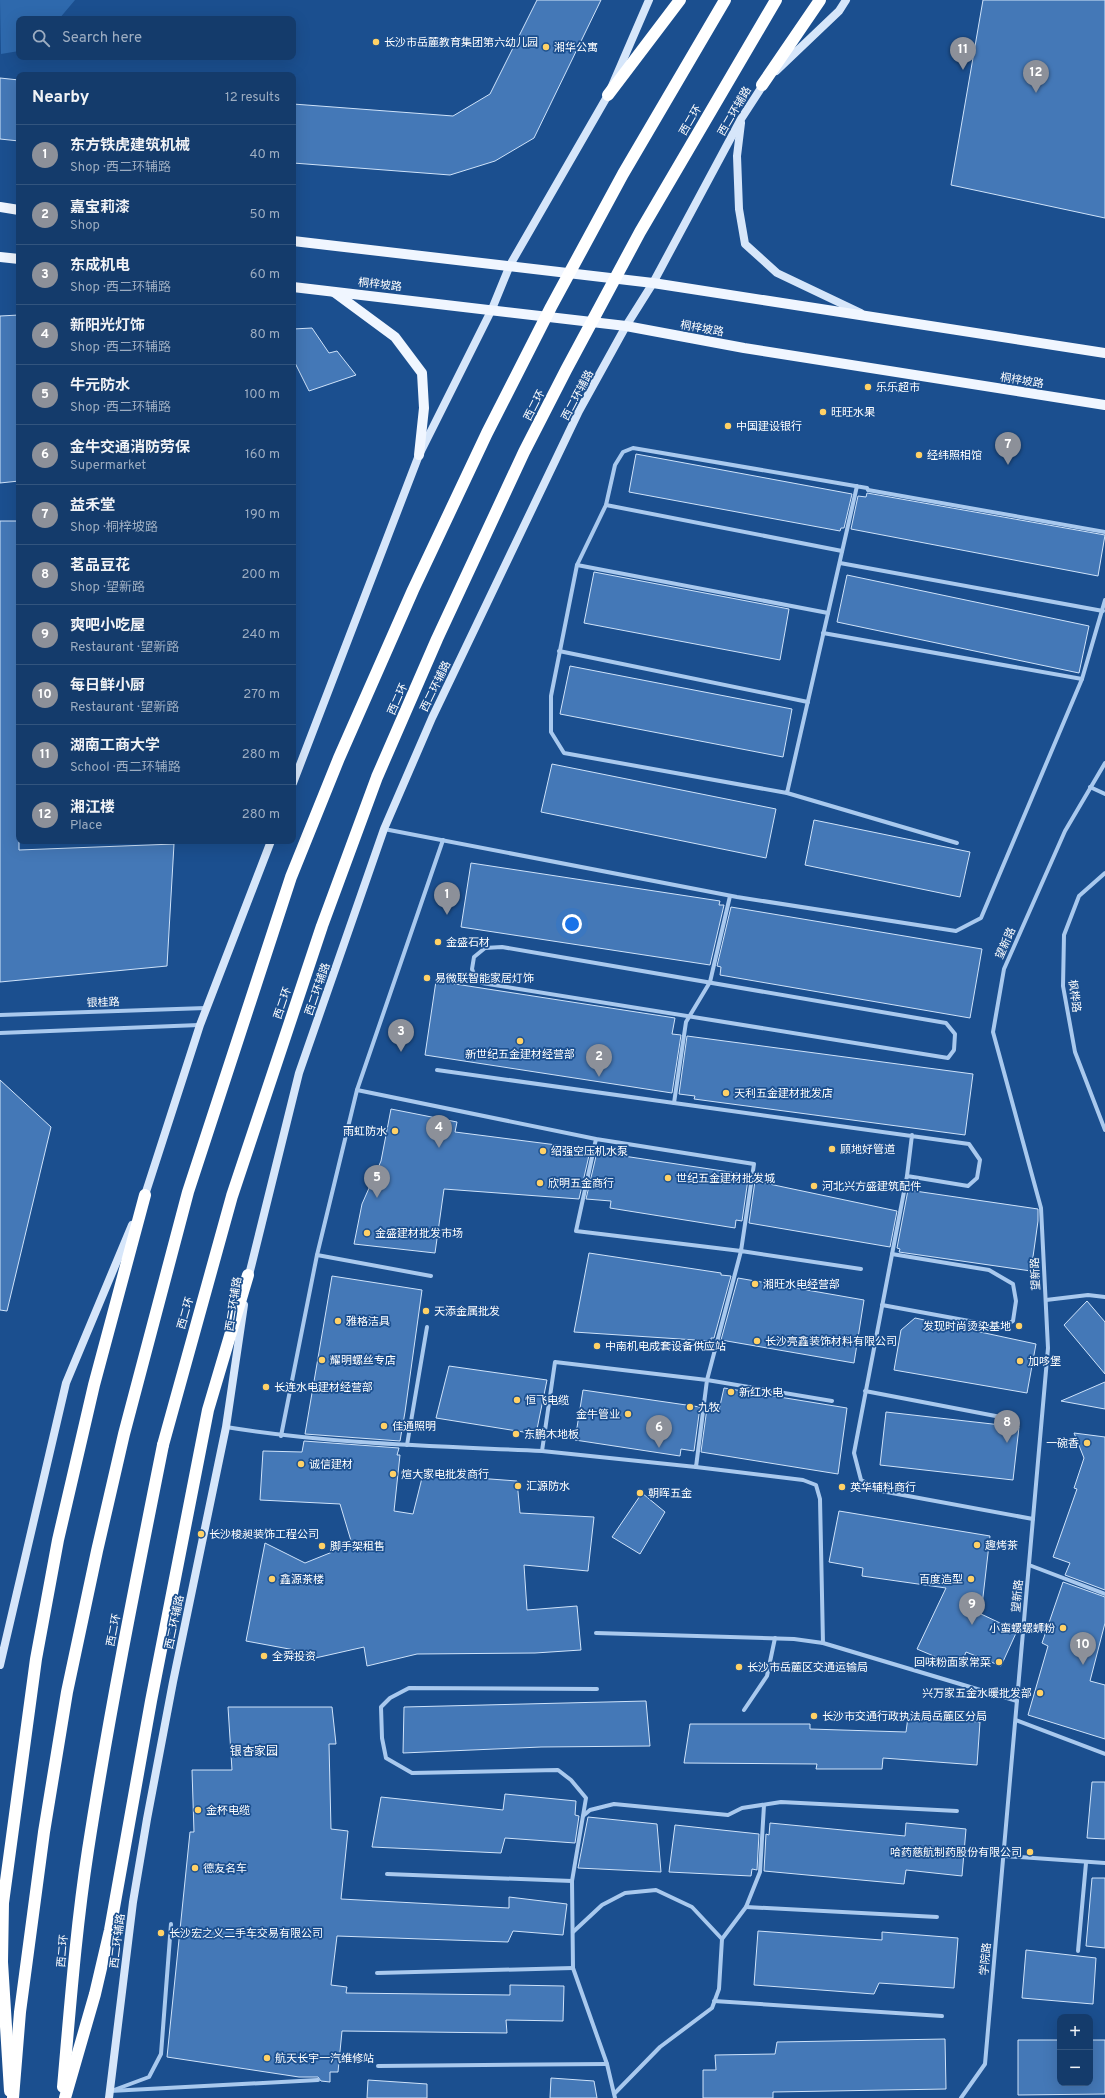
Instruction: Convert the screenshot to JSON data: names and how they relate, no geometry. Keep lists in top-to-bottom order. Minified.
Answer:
{"streets":{"highway":["西二环"],"main road":["桐梓坡路"],"street":["西二环辅路","望新路","枫桦路","银桂路","学院路"]},"crossings":[["西二环辅路","桐梓坡路"],["望新路","学院路"]],"districts":["银杏家园"],"places":["长沙市岳麓教育集团第六幼儿园","湘华公寓","乐乐超市","旺旺水果","中国建设银行","经纬照相馆","金盛石材","易微联智能家居灯饰","新世纪五金建材经营部","天利五金建材批发店","雨虹防水","顾地好管道","绍强空压机水泵","世纪五金建材批发城","欣明五金商行","河北兴方盛建筑配件","金盛建材批发市场","湘旺水电经营部","天添金属批发","雅格洁具","发现时尚烫染基地","长沙亮鑫装饰材料有限公司","中南机电成套设备供应站","耀明螺丝专店","加哆堡","长连水电建材经营部","新红水电","恒飞电缆","九牧","金牛管业","佳通照明","东鹏木地板","一碗香","诚信建材","煊大家电批发商行","汇源防水","英华辅料商行","朝晖五金","长沙梭昶装饰工程公司","趣烤茶","脚手架租售","鑫源茶楼","百度造型","小蛮螺螺蛳粉","全舜投资","回味粉面家常菜","长沙市岳麓区交通运输局","兴万家五金水暖批发部","长沙市交通行政执法局岳麓区分局","金杯电缆","哈药慈航制药股份有限公司","德友名车","长沙宏之义二手车交易有限公司","航天长宇一汽维修站"],"page":{"search":"Search here","pins":["11","12","7","1","3","2","4","5","8","6","9","10"],"heading":["Nearby","12 results"],"list":[{"mark":"1","name":"东方铁虎建筑机械","note":"Shop · 西二环辅路","value":"40 m"},{"mark":"2","name":"嘉宝莉漆","note":"Shop","value":"50 m"},{"mark":"3","name":"东成机电","note":"Shop · 西二环辅路","value":"60 m"},{"mark":"4","name":"新阳光灯饰","note":"Shop · 西二环辅路","value":"80 m"},{"mark":"5","name":"牛元防水","note":"Shop · 西二环辅路","value":"100 m"},{"mark":"6","name":"金牛交通消防劳保","note":"Supermarket","value":"160 m"},{"mark":"7","name":"益禾堂","note":"Shop · 桐梓坡路","value":"190 m"},{"mark":"8","name":"茗品豆花","note":"Shop · 望新路","value":"200 m"},{"mark":"9","name":"爽吧小吃屋","note":"Restaurant · 望新路","value":"240 m"},{"mark":"10","name":"每日鲜小厨","note":"Restaurant · 望新路","value":"270 m"},{"mark":"11","name":"湖南工商大学","note":"School · 西二环辅路","value":"280 m"},{"mark":"12","name":"湘江楼","note":"Place","value":"280 m"}],"map_buttons":["+","−"]}}
